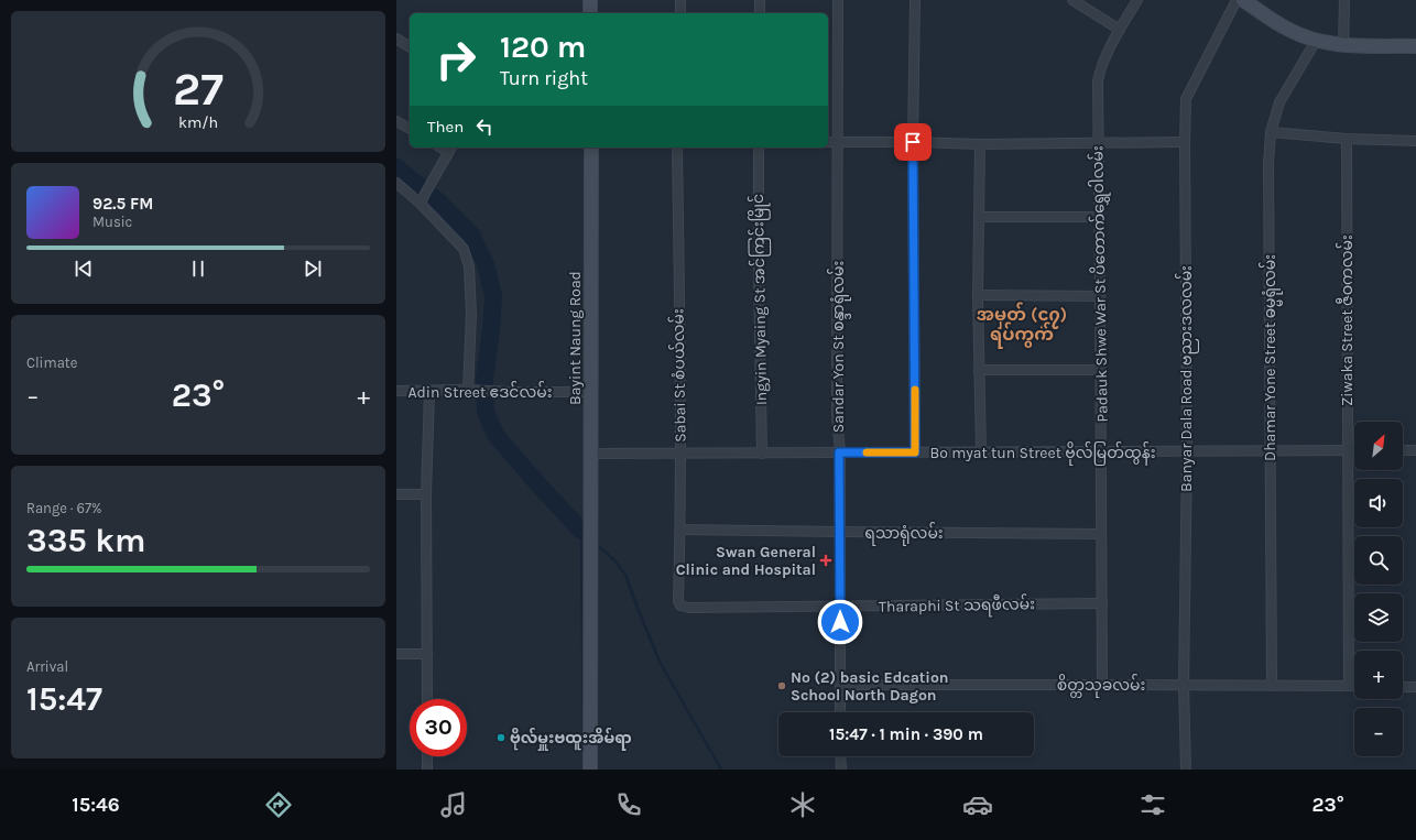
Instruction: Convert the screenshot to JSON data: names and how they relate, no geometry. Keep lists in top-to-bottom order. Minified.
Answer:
{"streets":{"main road":["Bayint Naung Road"],"street":["Padauk Shwe War St ပိတောက်ရွှေဝါလမ်း","Ingyin Myaing St အင်ကြင်းမြိုင်","Ziwaka Street ဇီဝကလမ်း","Sandar Yon St စန္ဒာရုံလမ်း","Dhamar Yone Street ဓမ္မရုံလမ်း","Sabai St စံပယ်လမ်း","Banyar Dala Road ဗညားဒလလမ်း","Adin Street ဧဒင်လမ်း","Bo myat tun Street ဗိုလ်မြတ်ထွန်း","ရသာရုံလမ်း","Tharaphi St သရဖီလမ်း","စိတ္တသုခလမ်း"]},"crossings":[["Padauk Shwe War St ပိတောက်ရွှေဝါလမ်း","Bo myat tun Street ဗိုလ်မြတ်ထွန်း"],["Padauk Shwe War St ပိတောက်ရွှေဝါလမ်း","ရသာရုံလမ်း"],["Padauk Shwe War St ပိတောက်ရွှေဝါလမ်း","Tharaphi St သရဖီလမ်း"],["Padauk Shwe War St ပိတောက်ရွှေဝါလမ်း","စိတ္တသုခလမ်း"],["Ingyin Myaing St အင်ကြင်းမြိုင်","Bo myat tun Street ဗိုလ်မြတ်ထွန်း"],["Ziwaka Street ဇီဝကလမ်း","Bo myat tun Street ဗိုလ်မြတ်ထွန်း"],["Ziwaka Street ဇီဝကလမ်း","စိတ္တသုခလမ်း"],["Bayint Naung Road","Adin Street ဧဒင်လမ်း"],["Bayint Naung Road","Bo myat tun Street ဗိုလ်မြတ်ထွန်း"],["Sandar Yon St စန္ဒာရုံလမ်း","Bo myat tun Street ဗိုလ်မြတ်ထွန်း"],["Sandar Yon St စန္ဒာရုံလမ်း","ရသာရုံလမ်း"],["Sandar Yon St စန္ဒာရုံလမ်း","Tharaphi St သရဖီလမ်း"],["Sandar Yon St စန္ဒာရုံလမ်း","စိတ္တသုခလမ်း"],["Dhamar Yone Street ဓမ္မရုံလမ်း","Bo myat tun Street ဗိုလ်မြတ်ထွန်း"],["Dhamar Yone Street ဓမ္မရုံလမ်း","စိတ္တသုခလမ်း"],["Sabai St စံပယ်လမ်း","Bo myat tun Street ဗိုလ်မြတ်ထွန်း"],["Sabai St စံပယ်လမ်း","ရသာရုံလမ်း"],["Sabai St စံပယ်လမ်း","Tharaphi St သရဖီလမ်း"],["Banyar Dala Road ဗညားဒလလမ်း","Bo myat tun Street ဗိုလ်မြတ်ထွန်း"],["Banyar Dala Road ဗညားဒလလမ်း","စိတ္တသုခလမ်း"]],"districts":["အမှတ် (၄၇) ရပ်ကွက်"],"places":{"health":["Swan General Clinic and Hospital"],"other":["No (2) basic Edcation School North Dagon","ဗိုလ်မှူးဗထူးအိမ်ရာ"]},"north":"top right","page":{"turn":["120 m","Turn right"],"then":"Then","song":["92.5 FM","Music"],"tile":["Climate",["Range · 67%","335 km"],["Arrival","15:47"]],"heat":["−","23°","+"],"map_buttons":["+","−"],"limit":"30","trip":"15:47 · 1 min · 390 m","tabs":["15:46","23°"],"gauge":["27","km/h"]}}
